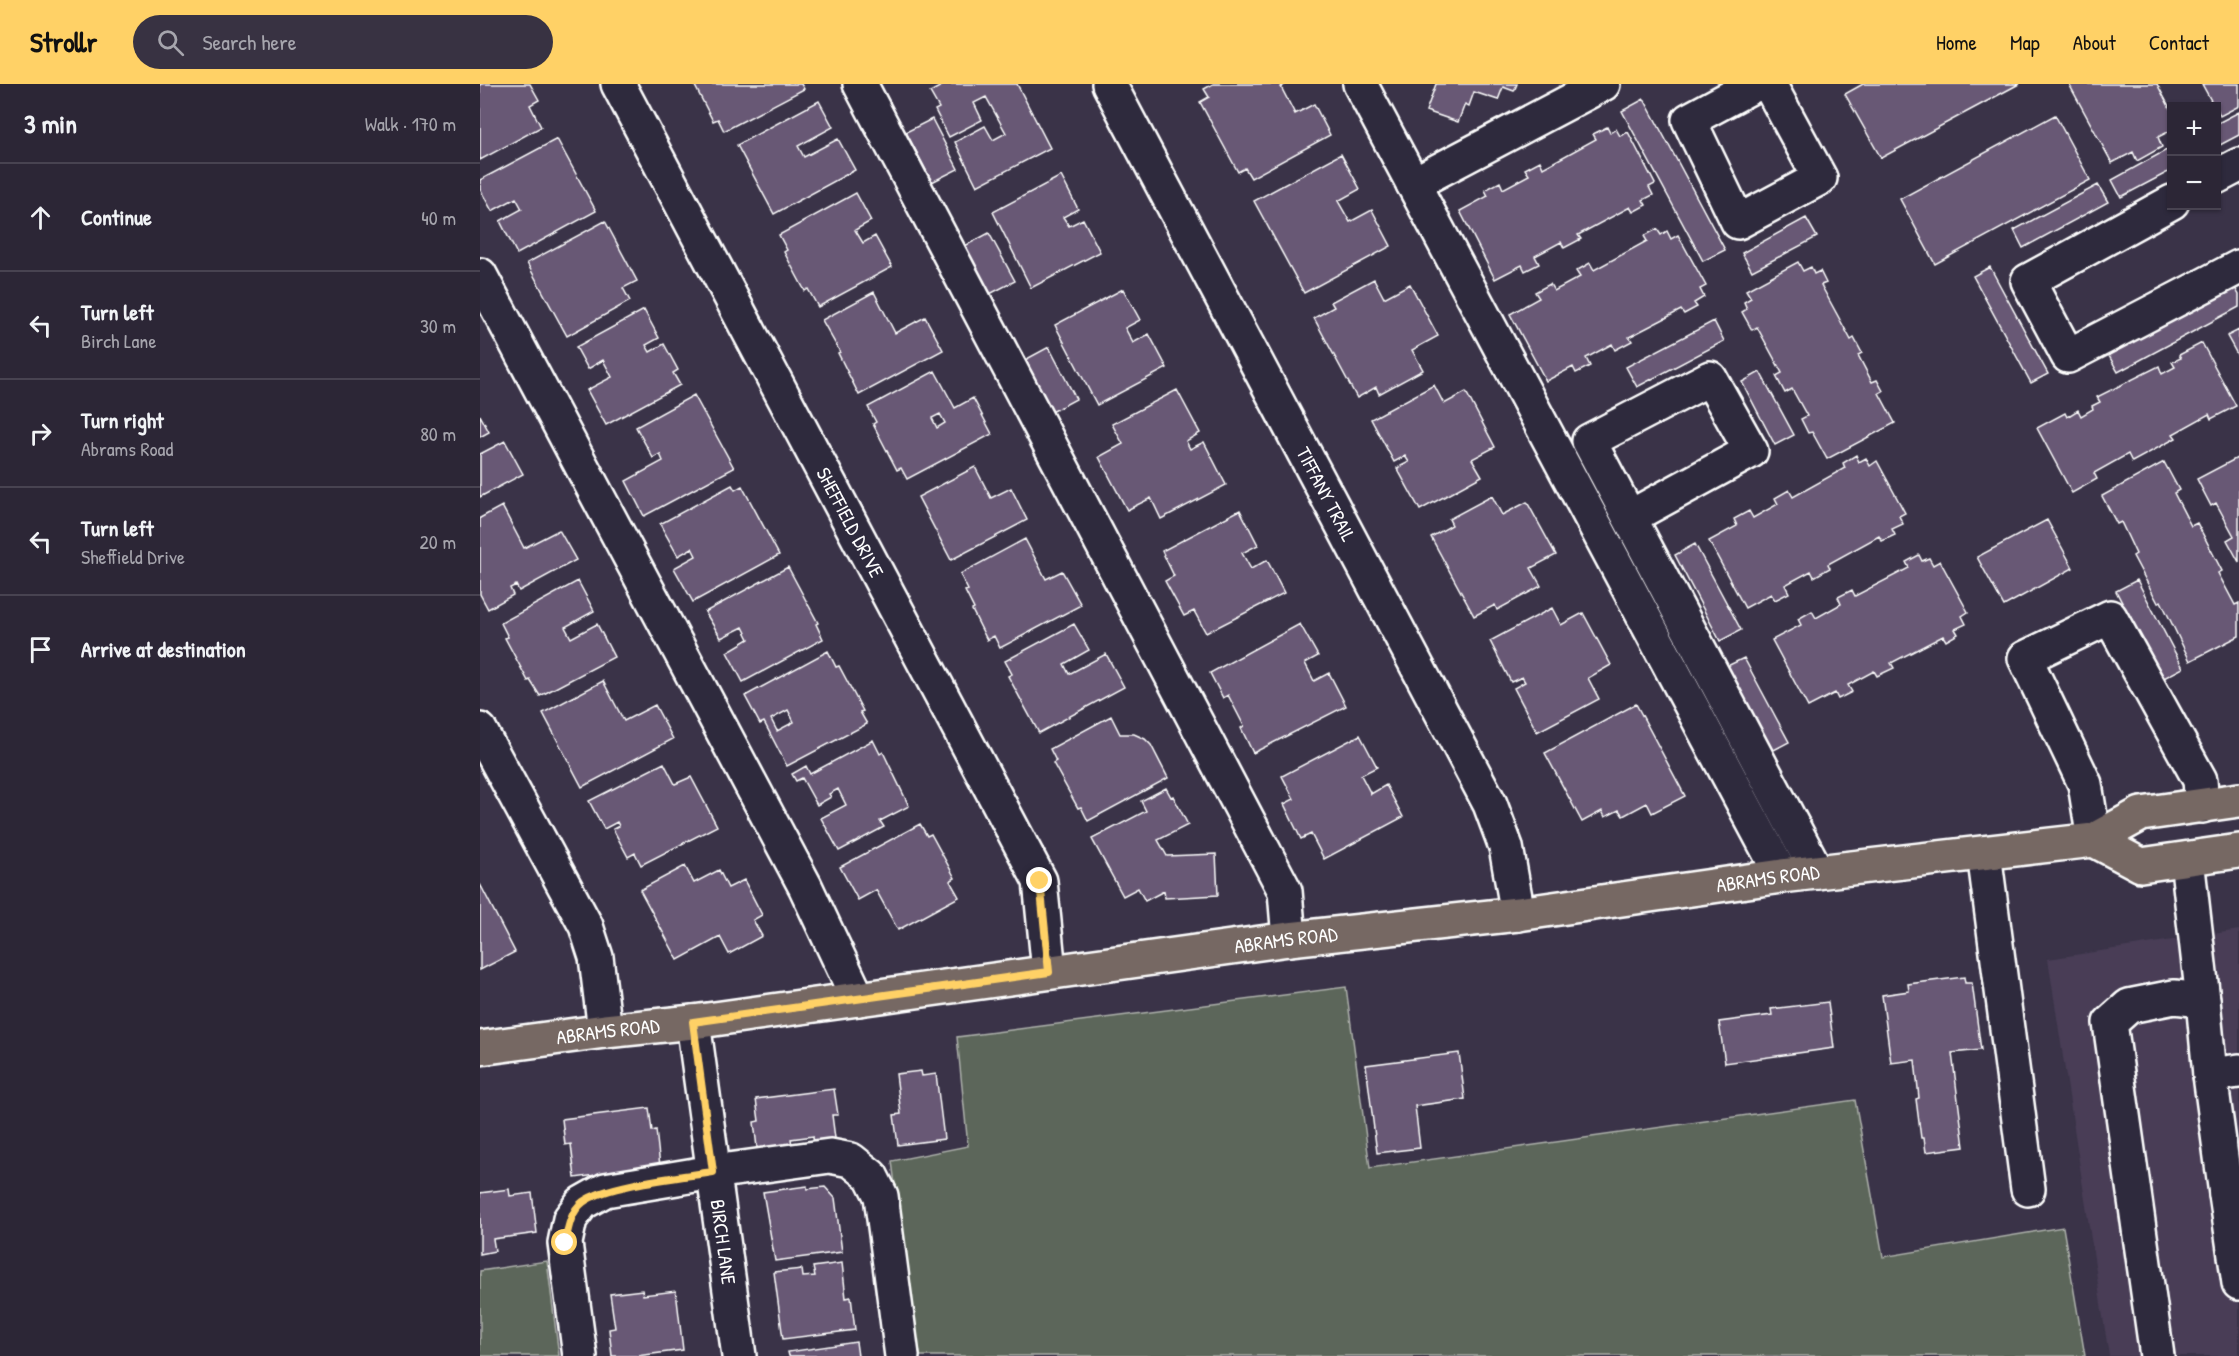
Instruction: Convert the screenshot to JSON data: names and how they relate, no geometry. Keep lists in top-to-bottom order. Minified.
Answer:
{"streets":{"main road":["ABRAMS ROAD"],"street":["TIFFANY TRAIL","SHEFFIELD DRIVE","BIRCH LANE"]},"crossings":[["TIFFANY TRAIL","ABRAMS ROAD"],["SHEFFIELD DRIVE","ABRAMS ROAD"],["ABRAMS ROAD","BIRCH LANE"]],"page":{"header":"Strollr","search":"Search here","nav":["Home","Map","About","Contact"],"heading":["3 min","Walk · 170 m"],"map_buttons":["+","−"],"list":[["Continue","40 m"],["Turn left","Birch Lane","30 m"],["Turn right","Abrams Road","80 m"],["Turn left","Sheffield Drive","20 m"],"Arrive at destination"]}}
